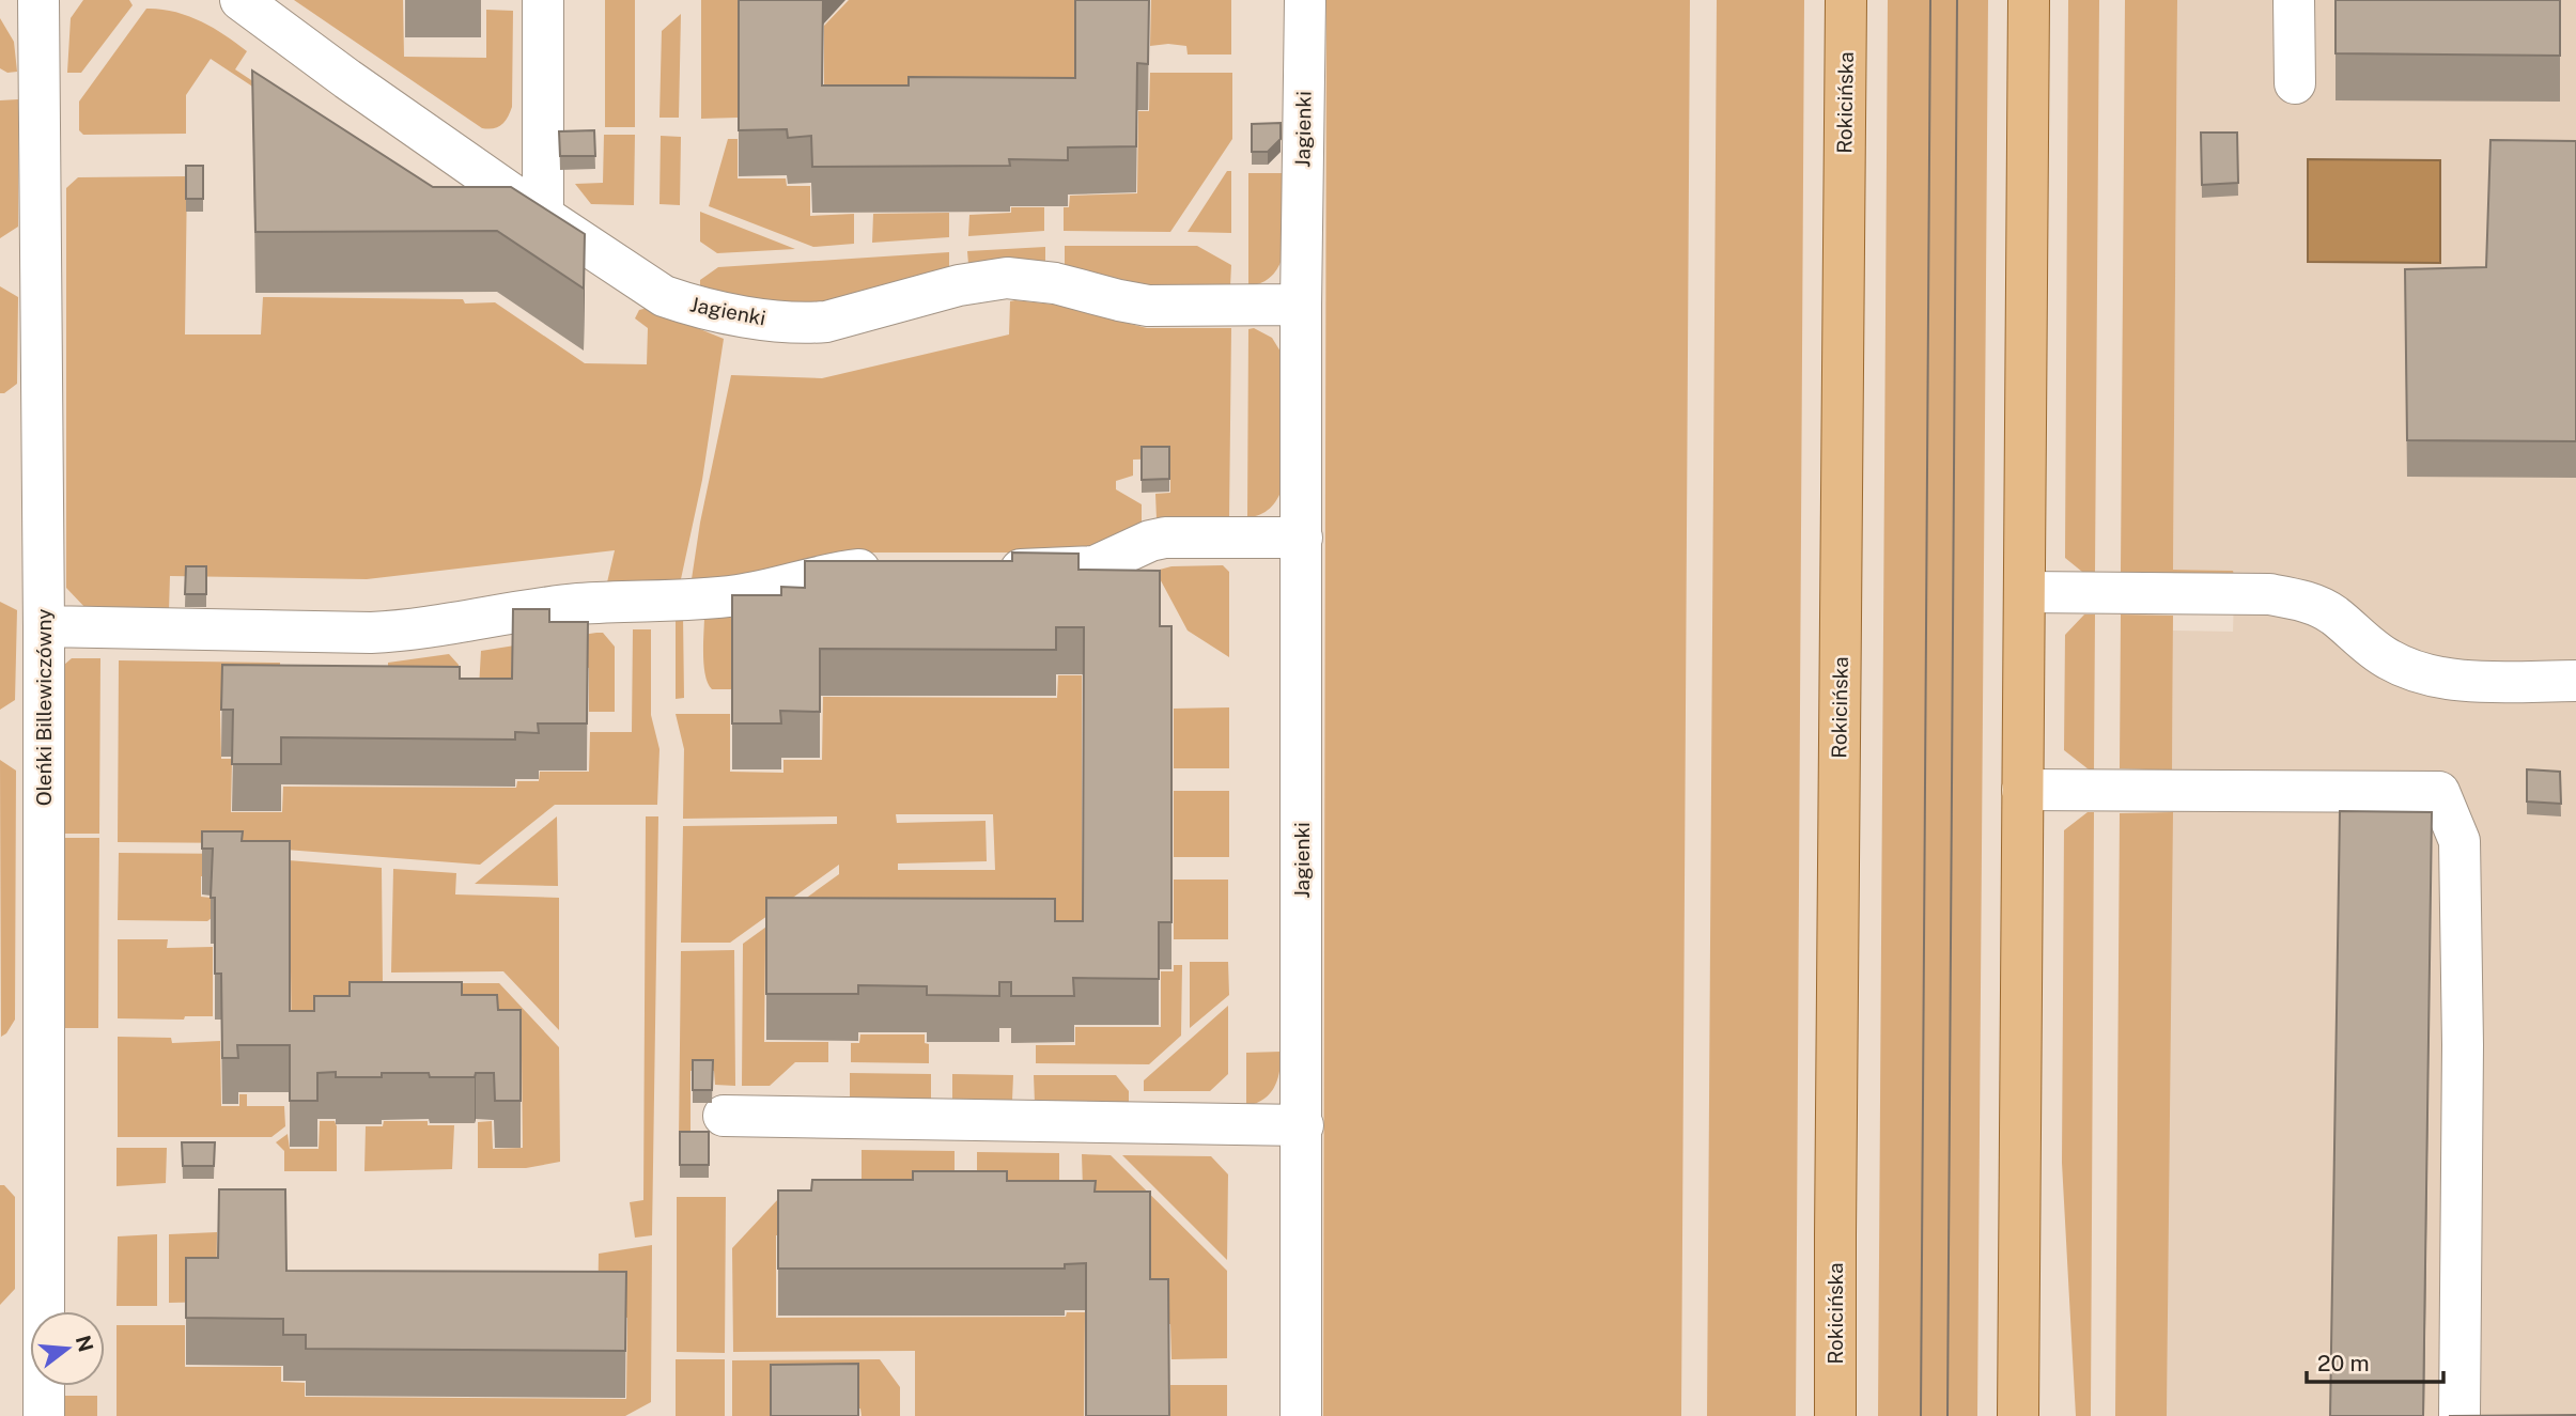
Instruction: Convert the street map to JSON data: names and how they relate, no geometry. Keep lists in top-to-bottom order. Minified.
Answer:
{"streets":{"main road":["Rokicińska"],"street":["Jagienki","Oleńki Billewiczówny"]},"scale_bar":"20 m","north":"right"}
